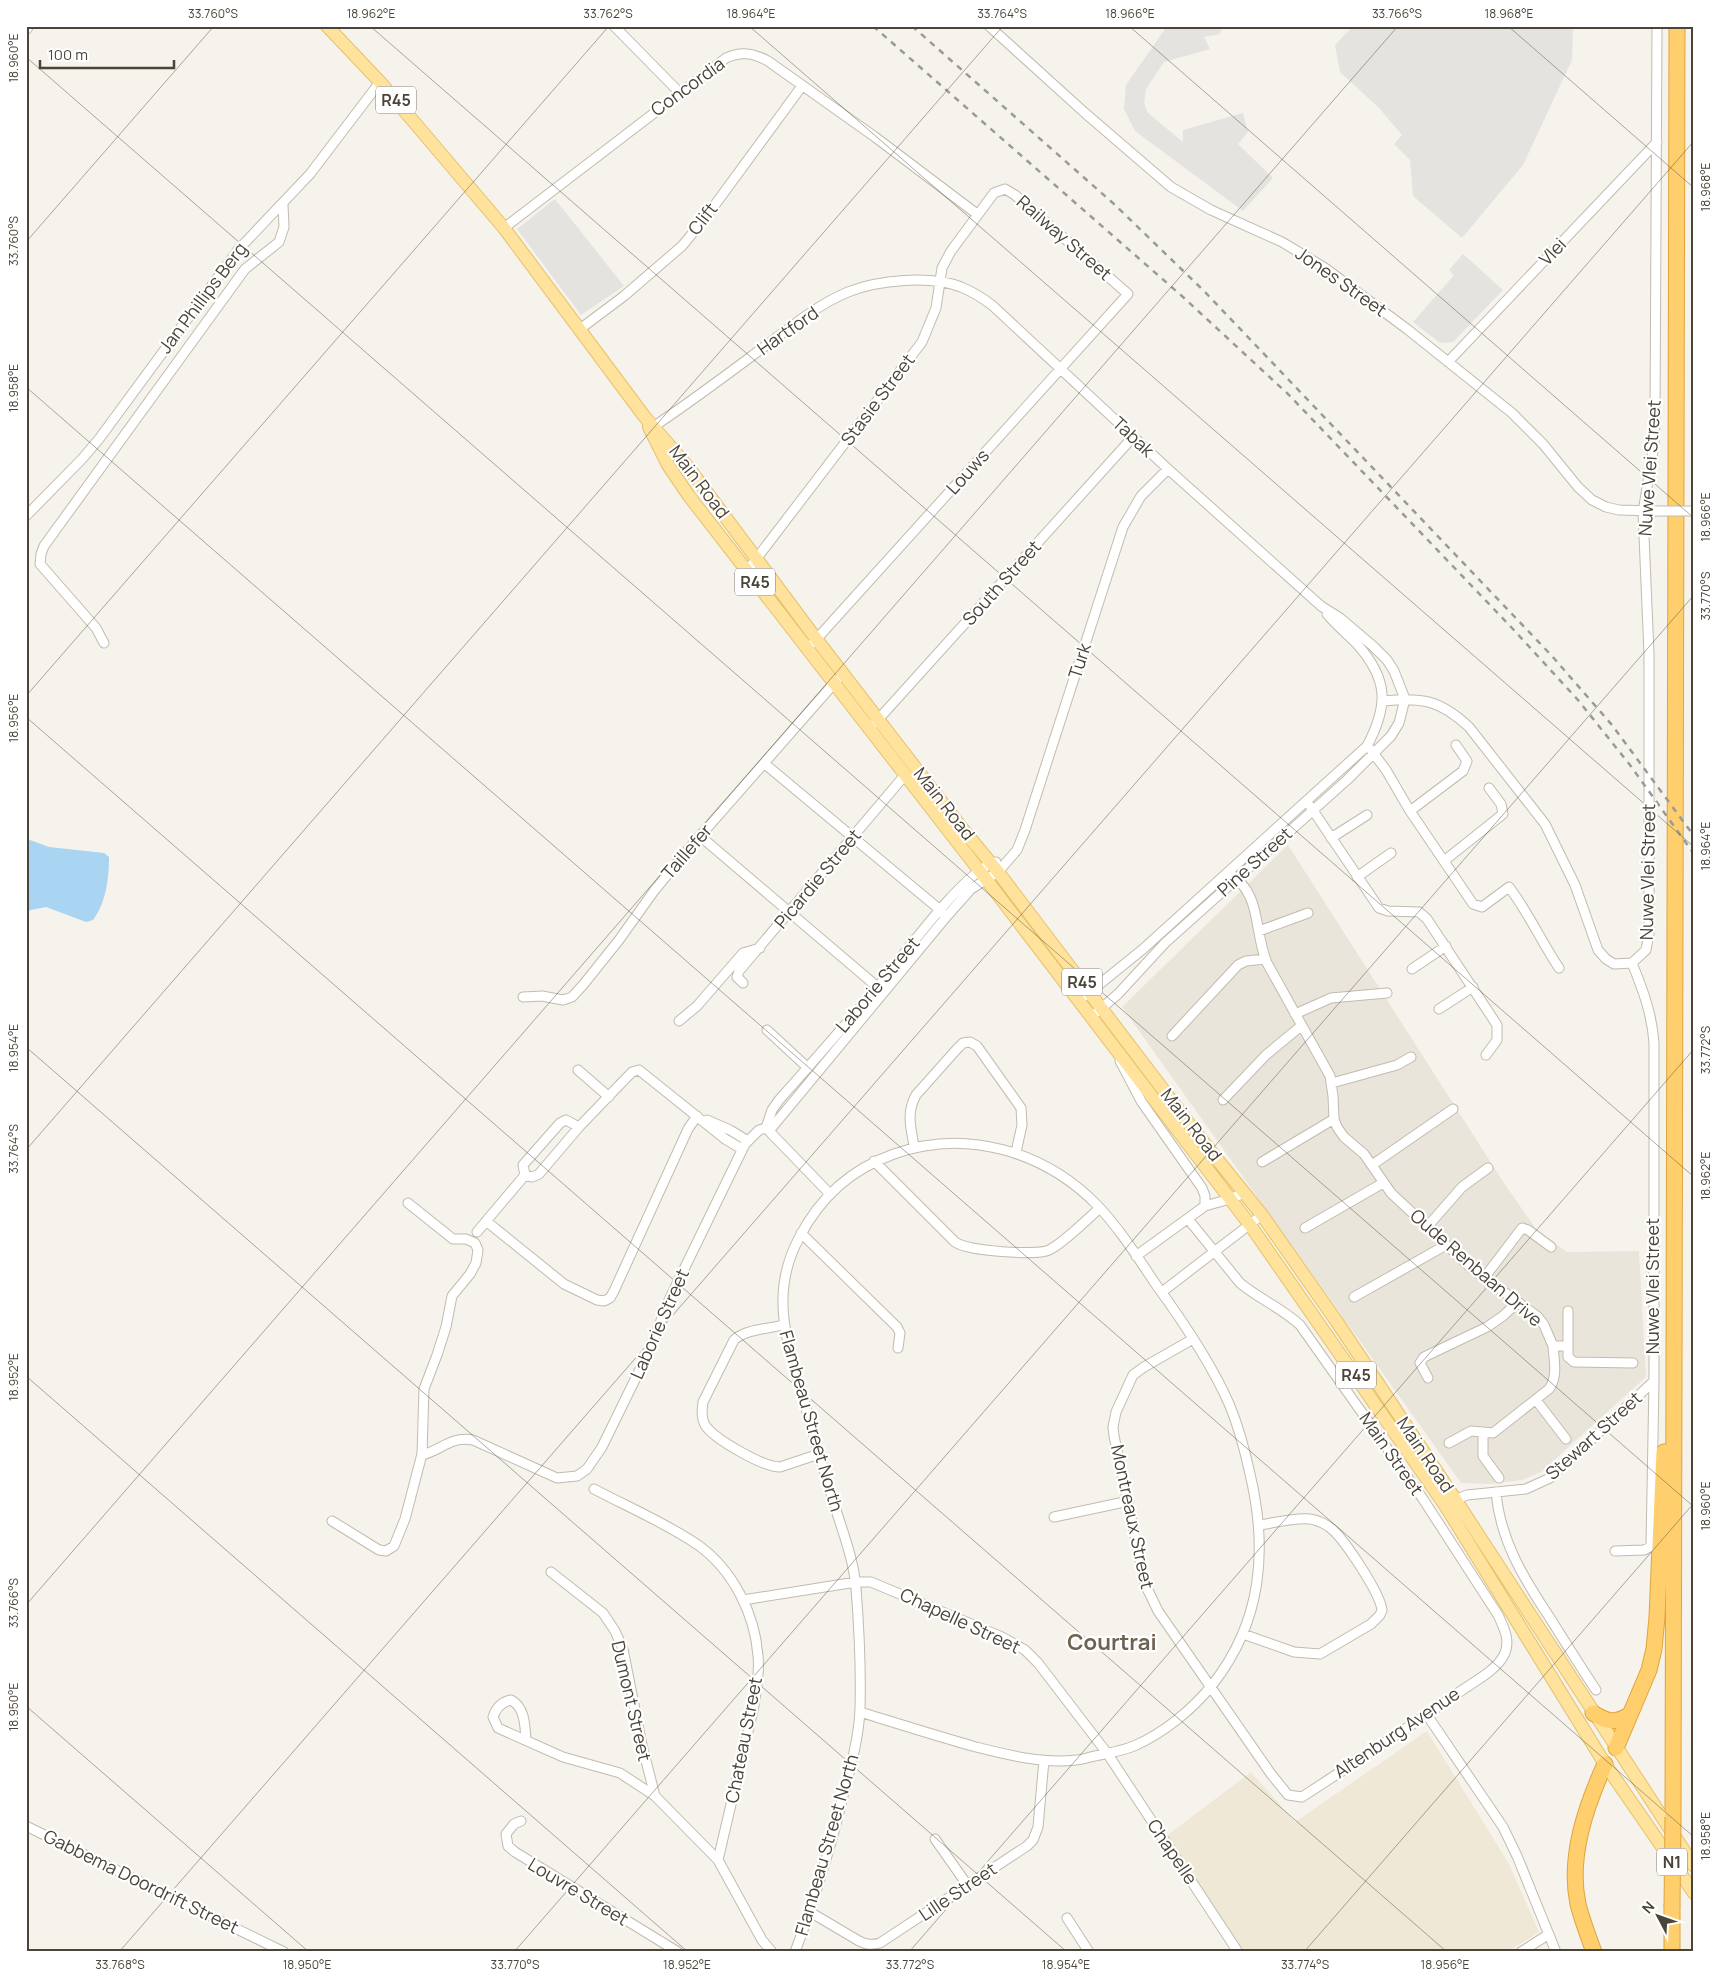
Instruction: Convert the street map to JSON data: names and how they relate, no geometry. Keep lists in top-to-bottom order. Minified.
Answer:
{"streets":{"highway":["N1"],"main road":["R45","Main Road"],"street":["Concordia","Clift","Railway Street","Vlei","Jones Street","Jan Phillips Berg","Hartford","Stasie Street","Tabak","Nuwe Vlei Street","Louws","South Street","Turk","Taillefer","Pine Street","Picardie Street","Laborie Street","Oude Renbaan Drive","Flambeau Street North","Stewart Street","Main Street","Montreaux Street","Chapelle Street","Dumont Street","Altenburg Avenue","Chateau Street","Chapelle","Gabbema Doordrift Street","Louvre Street","Lille Street"]},"crossings":[["Concordia","Clift"],["Concordia","Railway Street"],["Concordia","Stasie Street"],["Concordia","Main Road"],["Clift","Main Road"],["Railway Street","Stasie Street"],["Railway Street","Louws"],["Vlei","Jones Street"],["Vlei","Nuwe Vlei Street"],["Jones Street","Nuwe Vlei Street"],["Jan Phillips Berg","Main Road"],["Hartford","Stasie Street"],["Hartford","Tabak"],["Hartford","Main Road"],["Stasie Street","Tabak"],["Stasie Street","Main Road"],["Tabak","Nuwe Vlei Street"],["Tabak","Louws"],["Tabak","South Street"],["Tabak","Turk"],["Tabak","Pine Street"],["Nuwe Vlei Street","Pine Street"],["Nuwe Vlei Street","Stewart Street"],["Louws","Main Road"],["Main Road","South Street"],["Main Road","Turk"],["Main Road","Taillefer"],["Main Road","Pine Street"],["Main Road","Picardie Street"],["Main Road","Laborie Street"],["Main Road","Stewart Street"],["Turk","Laborie Street"],["Flambeau Street North","Montreaux Street"],["Flambeau Street North","Chapelle Street"],["Flambeau Street North","Chapelle"],["Flambeau Street North","Lille Street"],["Main Street","Altenburg Avenue"],["Montreaux Street","Altenburg Avenue"],["Chapelle Street","Chateau Street"],["Chapelle Street","Chapelle"]],"districts":["Courtrai"],"scale_bar":"100 m","north":"top left","coordinates":["33.760°S","18.962°E","33.762°S","18.964°E","33.764°S","18.966°E","33.766°S","18.968°E","18.960°E","18.958°E","33.770°S","18.956°E","18.954°E","33.772°S","18.952°E","18.950°E","33.768°S","33.774°S"]}
